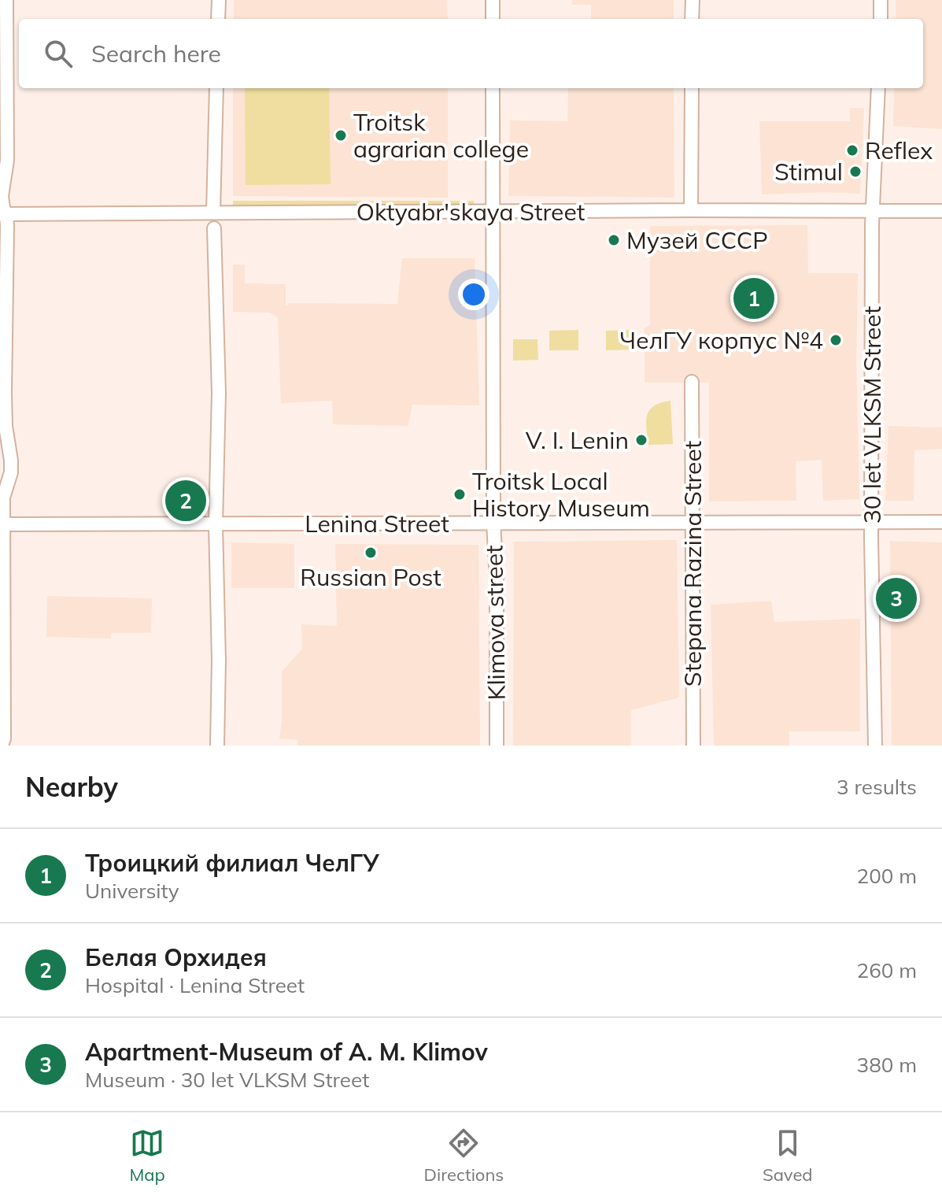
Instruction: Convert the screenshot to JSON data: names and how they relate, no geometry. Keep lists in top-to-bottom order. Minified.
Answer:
{"streets":{"street":["Oktyabr'skaya Street","30 let VLKSM Street","Lenina Street","Stepana Razina Street","Klimova street"]},"crossings":[["Oktyabr'skaya Street","30 let VLKSM Street"],["Oktyabr'skaya Street","Klimova street"],["30 let VLKSM Street","Lenina Street"],["Lenina Street","Stepana Razina Street"],["Lenina Street","Klimova street"]],"places":["Troitsk agrarian college","Reflex","Stimul","Музей СССР","ЧелГУ корпус №4","V. I. Lenin","Troitsk Local History Museum","Russian Post"],"page":{"search":"Search here","pins":["1","2","3"],"heading":["Nearby","3 results"],"list":[{"mark":"1","name":"Троицкий филиал ЧелГУ","note":"University","value":"200 m"},{"mark":"2","name":"Белая Орхидея","note":"Hospital · Lenina Street","value":"260 m"},{"mark":"3","name":"Apartment-Museum of A. M. Klimov","note":"Museum · 30 let VLKSM Street","value":"380 m"}],"nav":["Map","Directions","Saved"]}}
